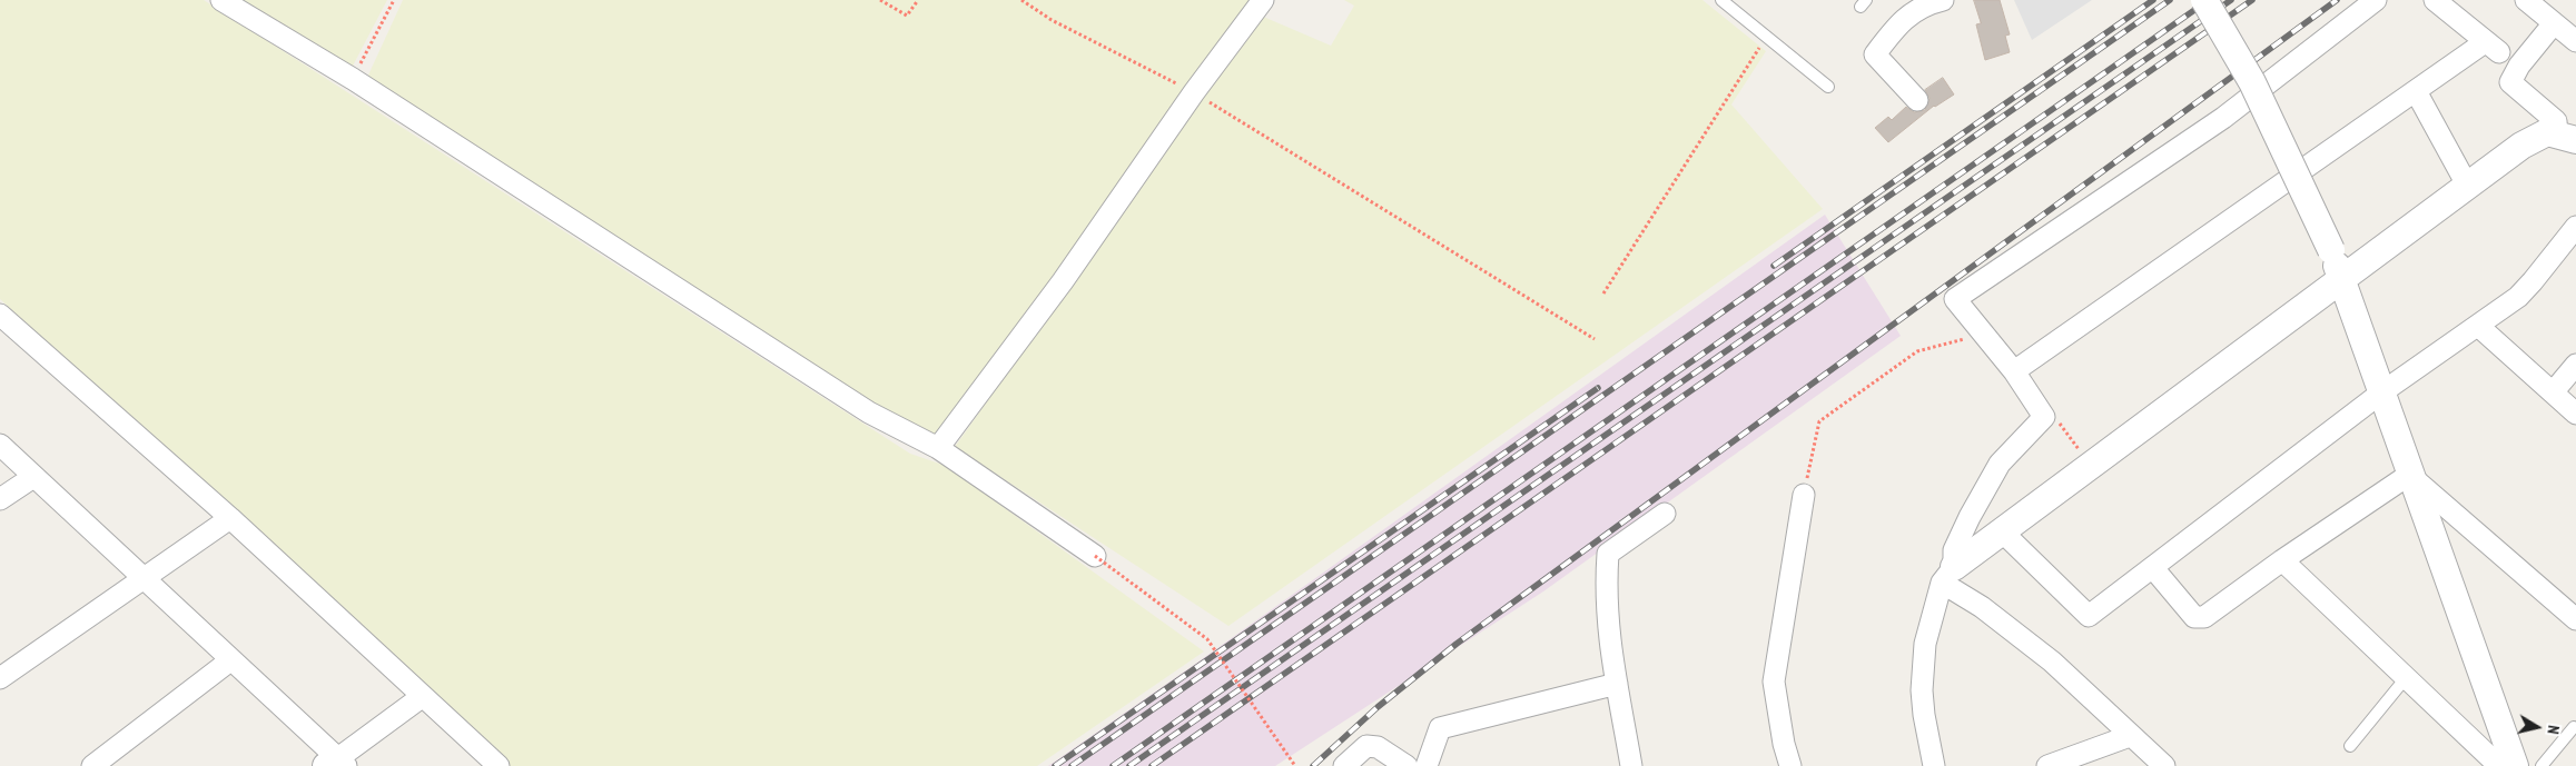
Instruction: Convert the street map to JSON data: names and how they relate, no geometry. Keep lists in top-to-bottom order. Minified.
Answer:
{"north":"right"}
